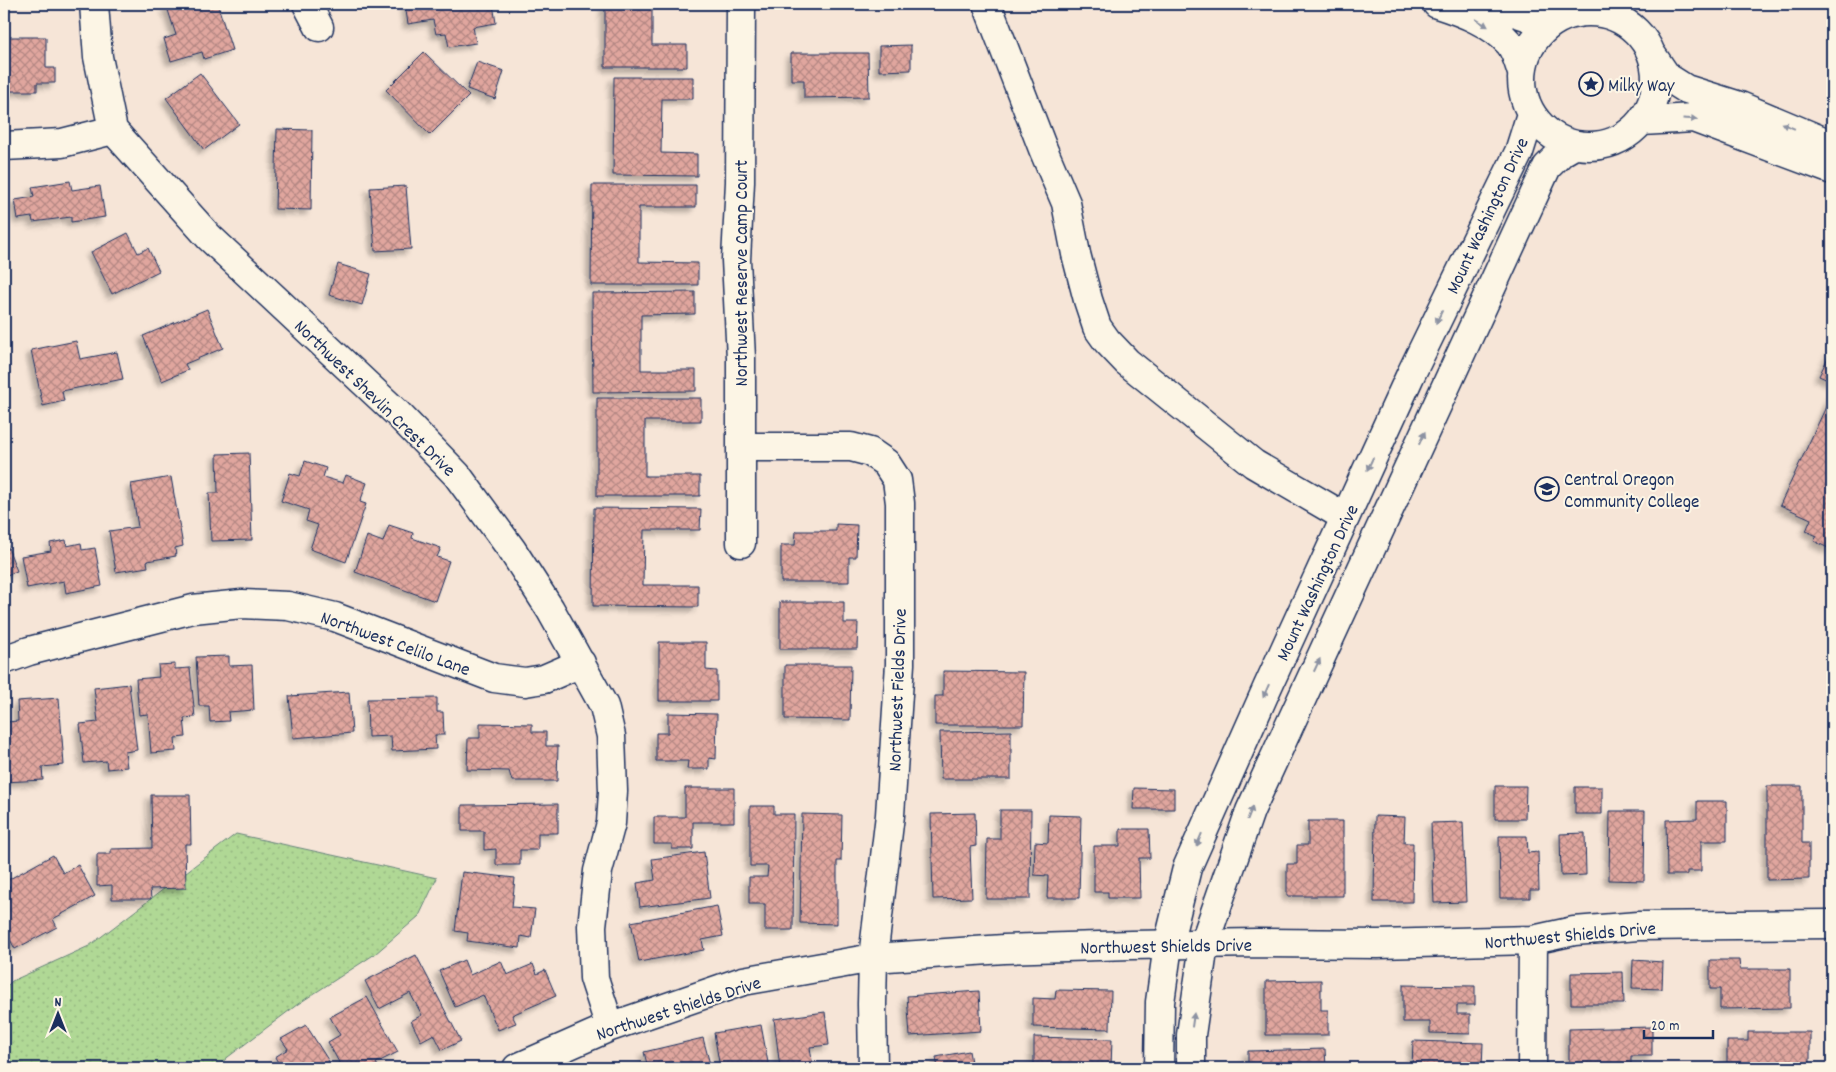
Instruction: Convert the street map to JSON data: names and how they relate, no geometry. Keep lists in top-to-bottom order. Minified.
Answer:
{"streets":{"street":["Mount Washington Drive","Northwest Reserve Camp Court","Northwest Shevlin Crest Drive","Northwest Celilo Lane","Northwest Fields Drive","Northwest Shields Drive"]},"crossings":[["Mount Washington Drive","Northwest Shields Drive"],["Northwest Reserve Camp Court","Northwest Fields Drive"],["Northwest Shevlin Crest Drive","Northwest Celilo Lane"],["Northwest Shevlin Crest Drive","Northwest Shields Drive"],["Northwest Fields Drive","Northwest Shields Drive"]],"places":{"place":["Milky Way"],"school or university":["Central Oregon Community College"]},"scale_bar":"20 m","north":"top"}
